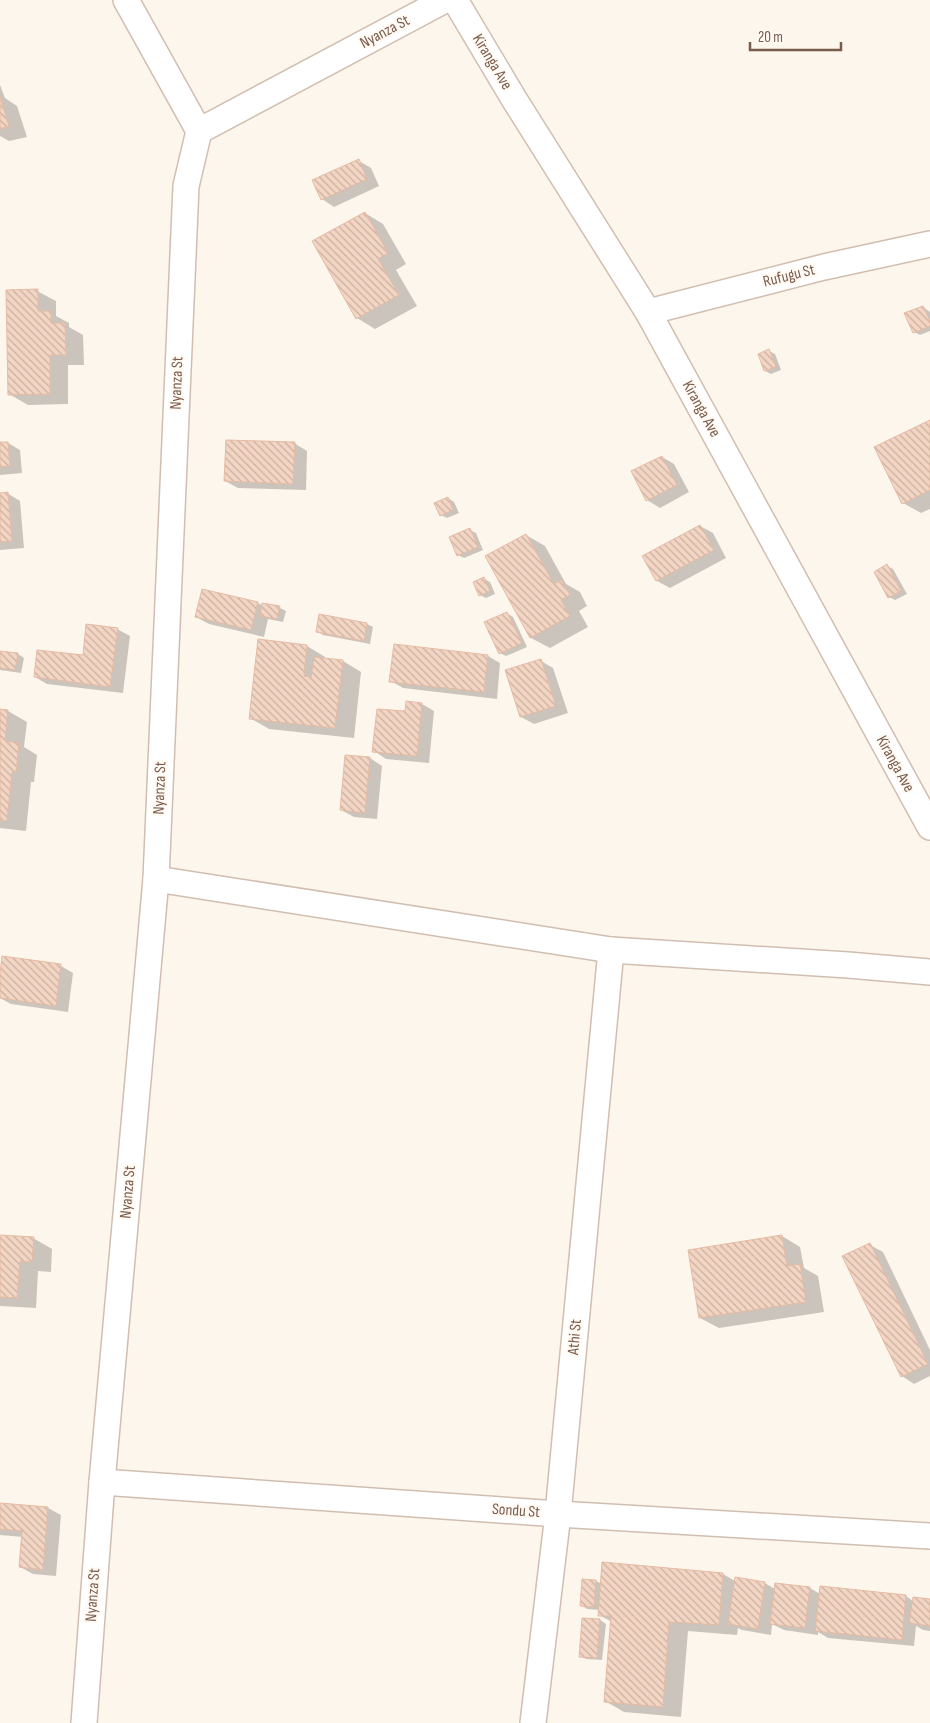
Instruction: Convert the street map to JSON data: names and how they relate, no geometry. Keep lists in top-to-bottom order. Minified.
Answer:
{"streets":{"street":["Nyanza St","Kiranga Ave","Rufugu St","Athi St","Sondu St"]},"crossings":[["Nyanza St","Sondu St"],["Kiranga Ave","Rufugu St"],["Athi St","Sondu St"]],"scale_bar":"20 m"}
